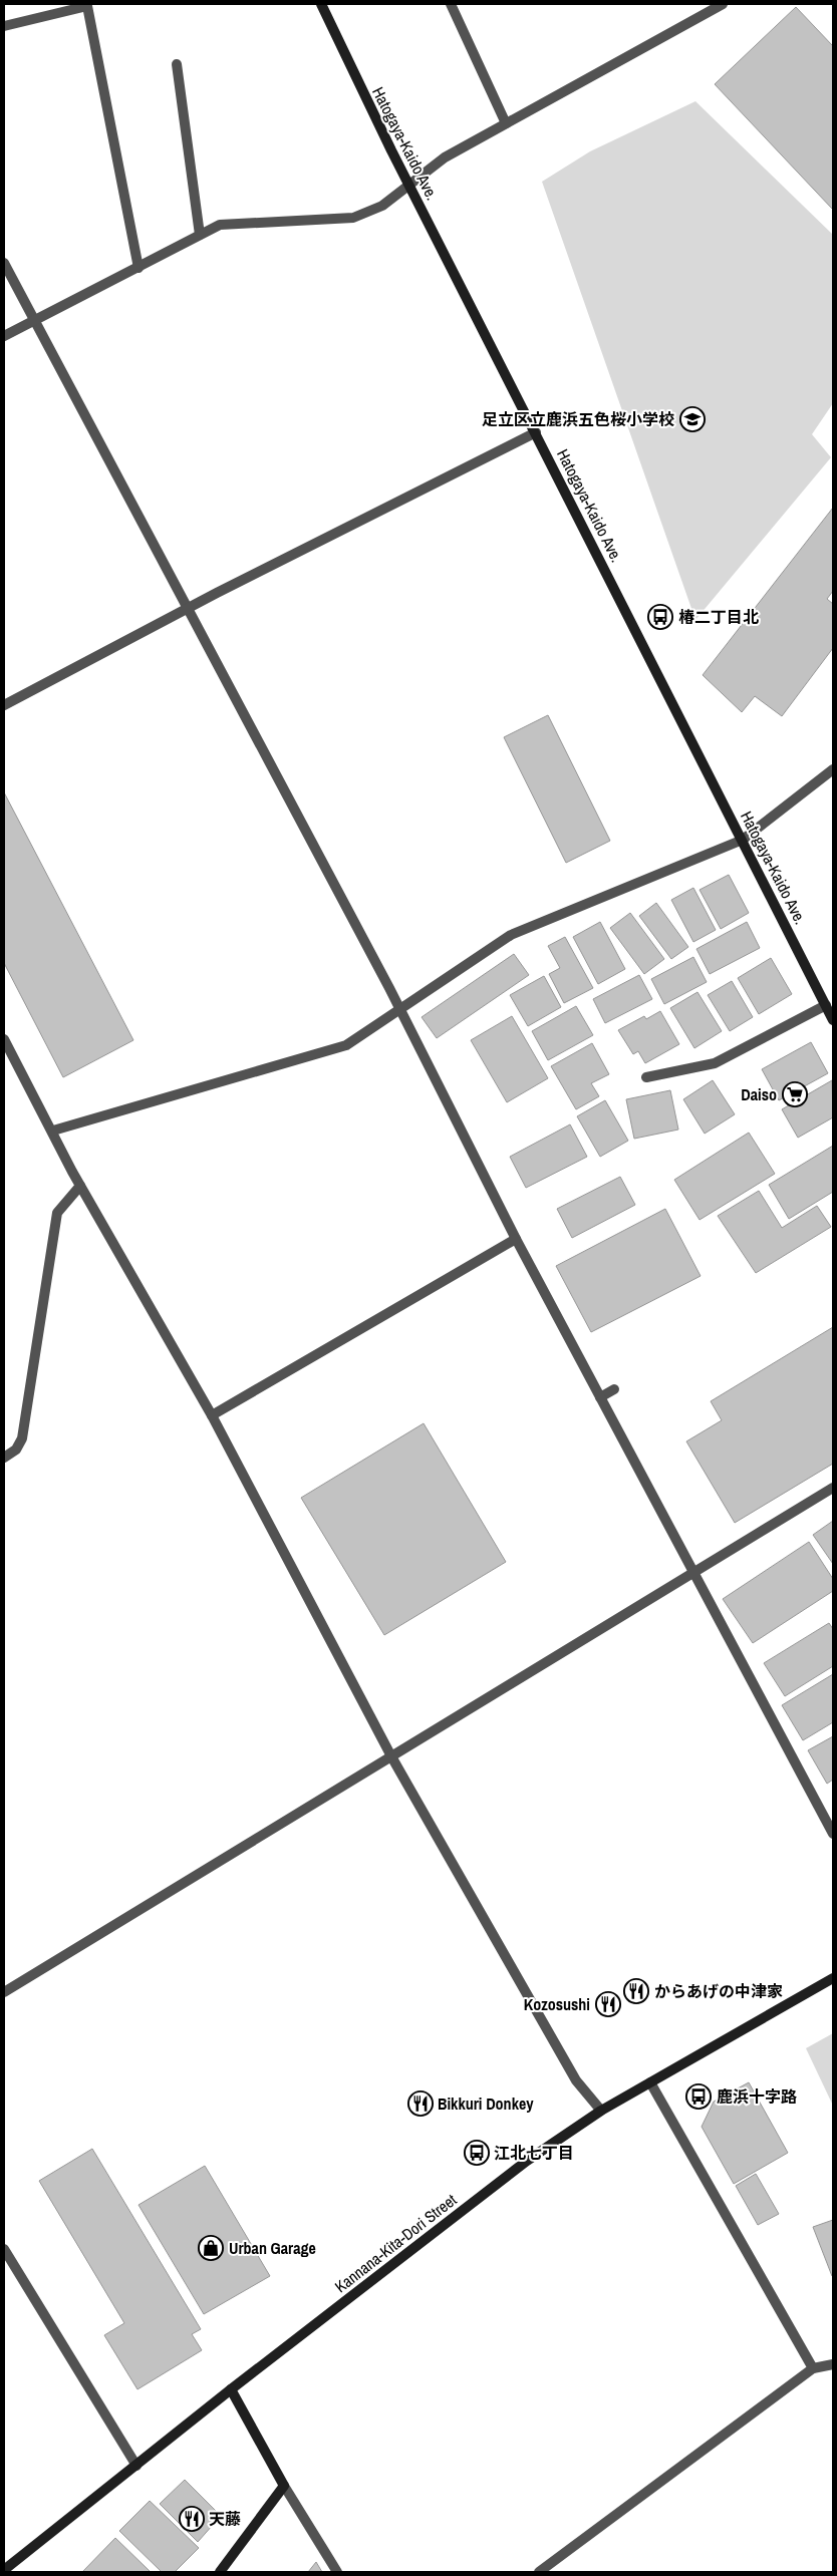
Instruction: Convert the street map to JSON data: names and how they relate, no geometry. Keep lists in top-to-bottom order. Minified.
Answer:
{"streets":{"street":["Hatogaya-Kaido Ave.","Kannana-Kita-Dori Street"]},"places":{"school or university":["足立区立鹿浜五色桜小学校"],"bus stop":["椿二丁目北","鹿浜十字路","江北七丁目"],"supermarket":["Daiso"],"restaurant":["からあげの中津家","Kozosushi","Bikkuri Donkey","天藤"],"shop":["Urban Garage"]}}
